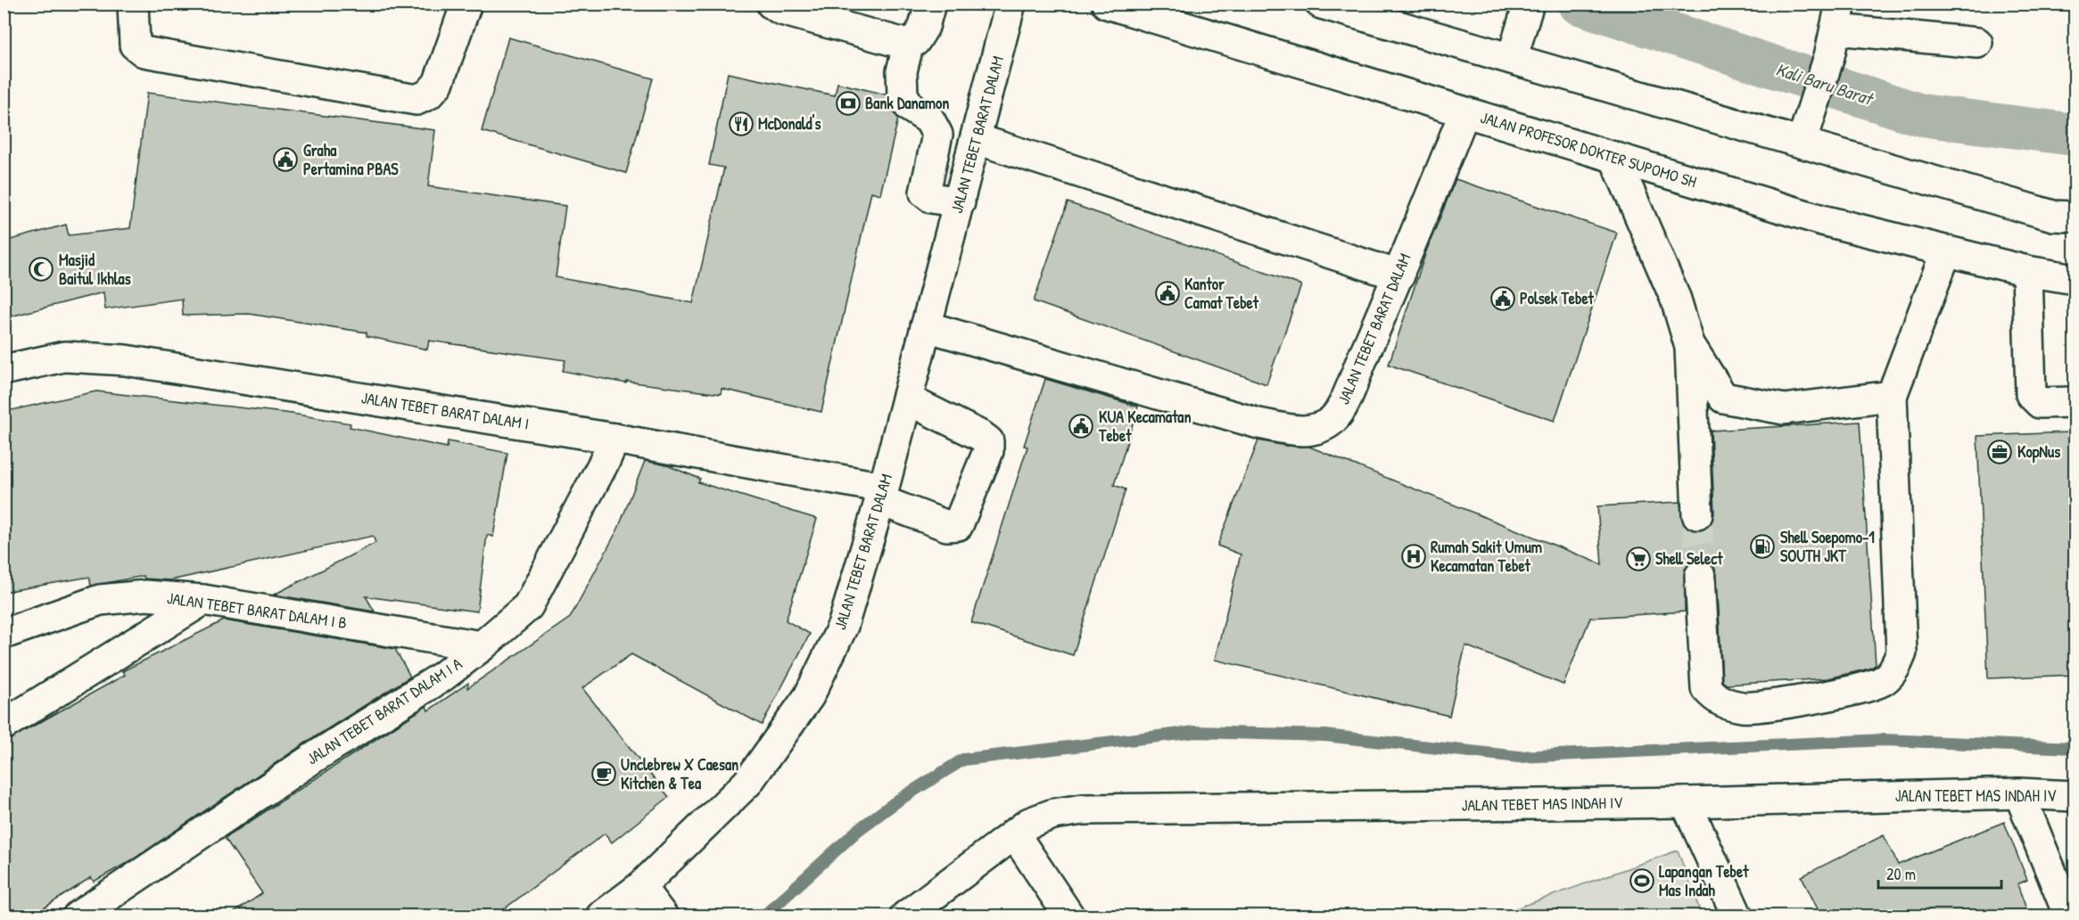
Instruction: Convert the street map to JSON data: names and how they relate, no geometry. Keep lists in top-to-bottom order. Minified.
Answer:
{"streets":{"street":["JALAN TEBET BARAT DALAM","JALAN PROFESOR DOKTER SUPOMO SH","JALAN TEBET BARAT DALAM I","JALAN TEBET BARAT DALAM I B","JALAN TEBET BARAT DALAM I A","JALAN TEBET MAS INDAH IV"]},"crossings":[["JALAN TEBET BARAT DALAM","JALAN PROFESOR DOKTER SUPOMO SH"],["JALAN TEBET BARAT DALAM","JALAN TEBET BARAT DALAM I"],["JALAN TEBET BARAT DALAM I","JALAN TEBET BARAT DALAM I A"],["JALAN TEBET BARAT DALAM I B","JALAN TEBET BARAT DALAM I A"]],"water":["Kali Baru Barat"],"places":{"bank":["Bank Danamon"],"restaurant":["McDonald's"],"public building":["Graha Pertamina PBAS","Kantor Camat Tebet","Polsek Tebet","KUA Kecamatan Tebet"],"mosque":["Masjid Baitul Ikhlas"],"office":["KopNus"],"fuel station":["Shell Soepomo-1 SOUTH JKT"],"hospital":["Rumah Sakit Umum Kecamatan Tebet"],"supermarket":["Shell Select"],"cafe":["Unclebrew X Caesan Kitchen & Tea"],"sports":["Lapangan Tebet Mas Indah"]},"scale_bar":"20 m"}
